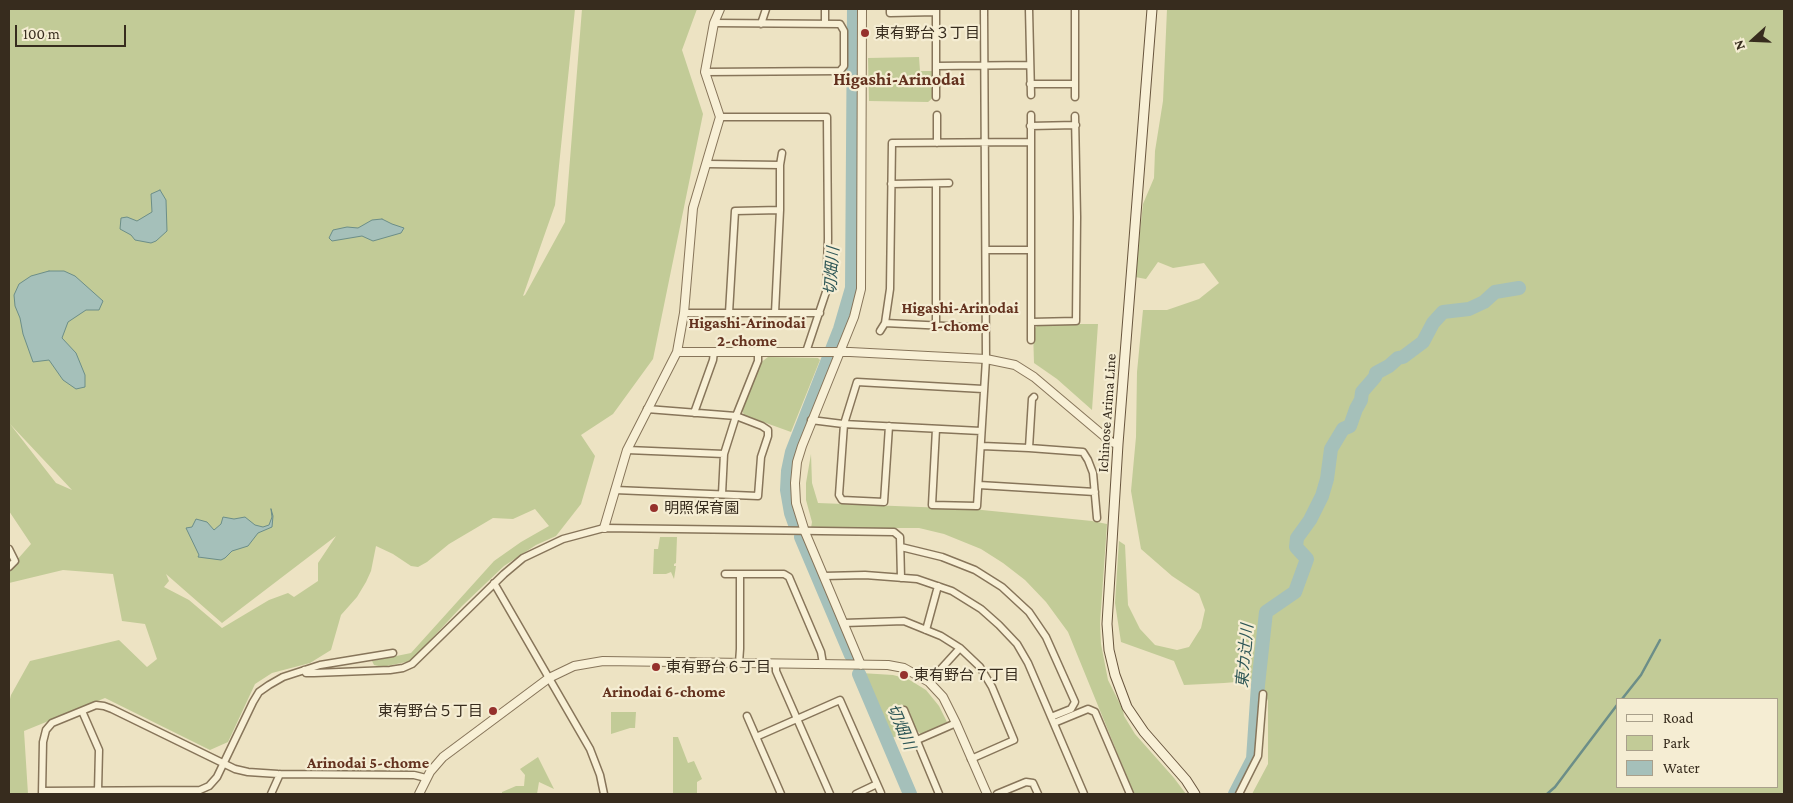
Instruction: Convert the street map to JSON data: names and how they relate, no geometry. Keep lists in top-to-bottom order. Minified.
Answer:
{"streets":{"main road":["Ichinose Arima Line"]},"districts":["Higashi-Arinodai","Higashi-Arinodai 1-chome","Higashi-Arinodai 2-chome","Arinodai 6-chome","Arinodai 5-chome"],"water":["切畑川","東カ辻川"],"places":["東有野台３丁目","明照保育園","東有野台６丁目","東有野台７丁目","東有野台５丁目"],"legend":["Road","Park","Water"],"scale_bar":"100 m","north":"left"}
